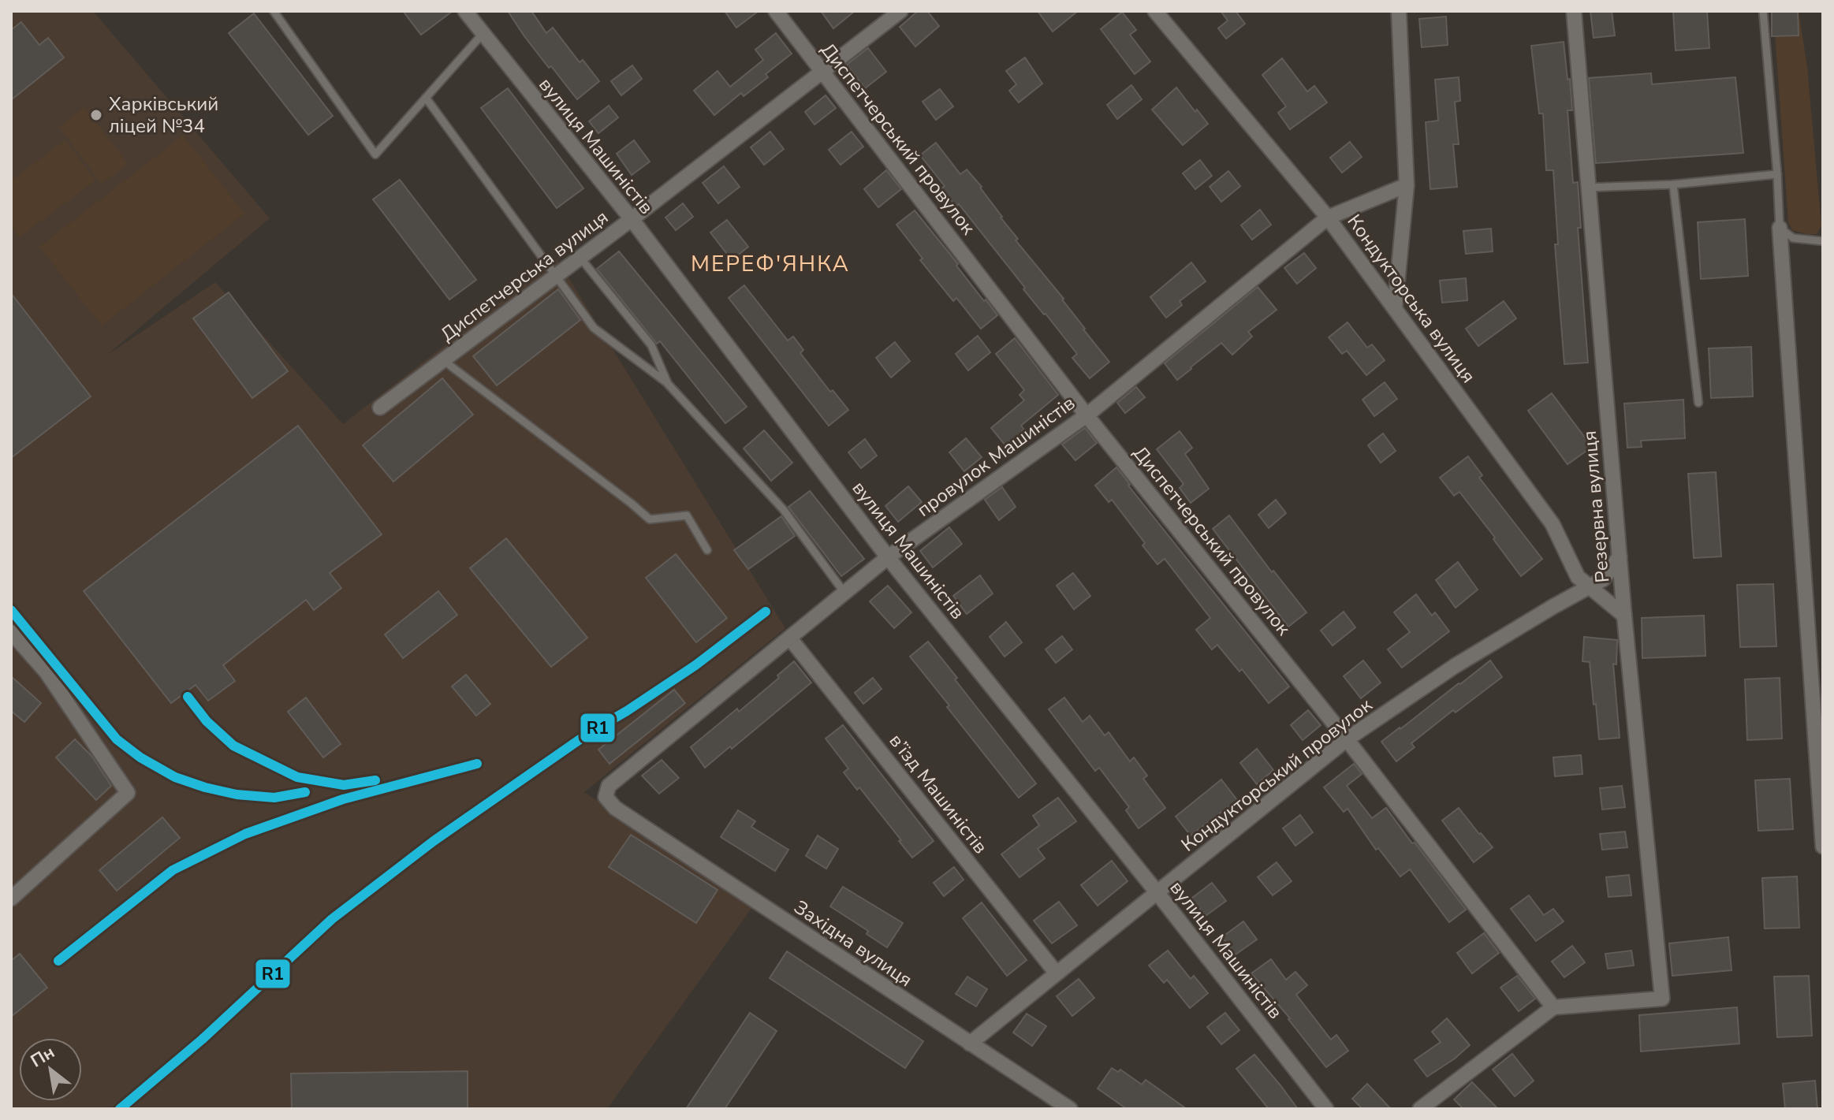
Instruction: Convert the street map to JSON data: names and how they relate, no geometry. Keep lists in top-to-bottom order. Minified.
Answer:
{"streets":{"street":["Диспетчерський провулок","вулиця Машиністів","Диспетчерська вулиця","Кондукторська вулиця","провулок Машиністів","Резервна вулиця","Кондукторський провулок","в’їзд Машиністів","Західна вулиця"]},"crossings":[["Диспетчерський провулок","Диспетчерська вулиця"],["Диспетчерський провулок","провулок Машиністів"],["Диспетчерський провулок","Резервна вулиця"],["Диспетчерський провулок","Кондукторський провулок"],["вулиця Машиністів","Диспетчерська вулиця"],["вулиця Машиністів","провулок Машиністів"],["вулиця Машиністів","Кондукторський провулок"],["Кондукторська вулиця","провулок Машиністів"],["Кондукторська вулиця","Резервна вулиця"],["Кондукторська вулиця","Кондукторський провулок"],["провулок Машиністів","в’їзд Машиністів"],["провулок Машиністів","Західна вулиця"],["Резервна вулиця","Кондукторський провулок"],["Кондукторський провулок","в’їзд Машиністів"],["Кондукторський провулок","Західна вулиця"]],"districts":["МЕРЕФ'ЯНКА"],"places":["Харківський ліцей №34"],"lines":["transit line R1"],"north":"top left"}
